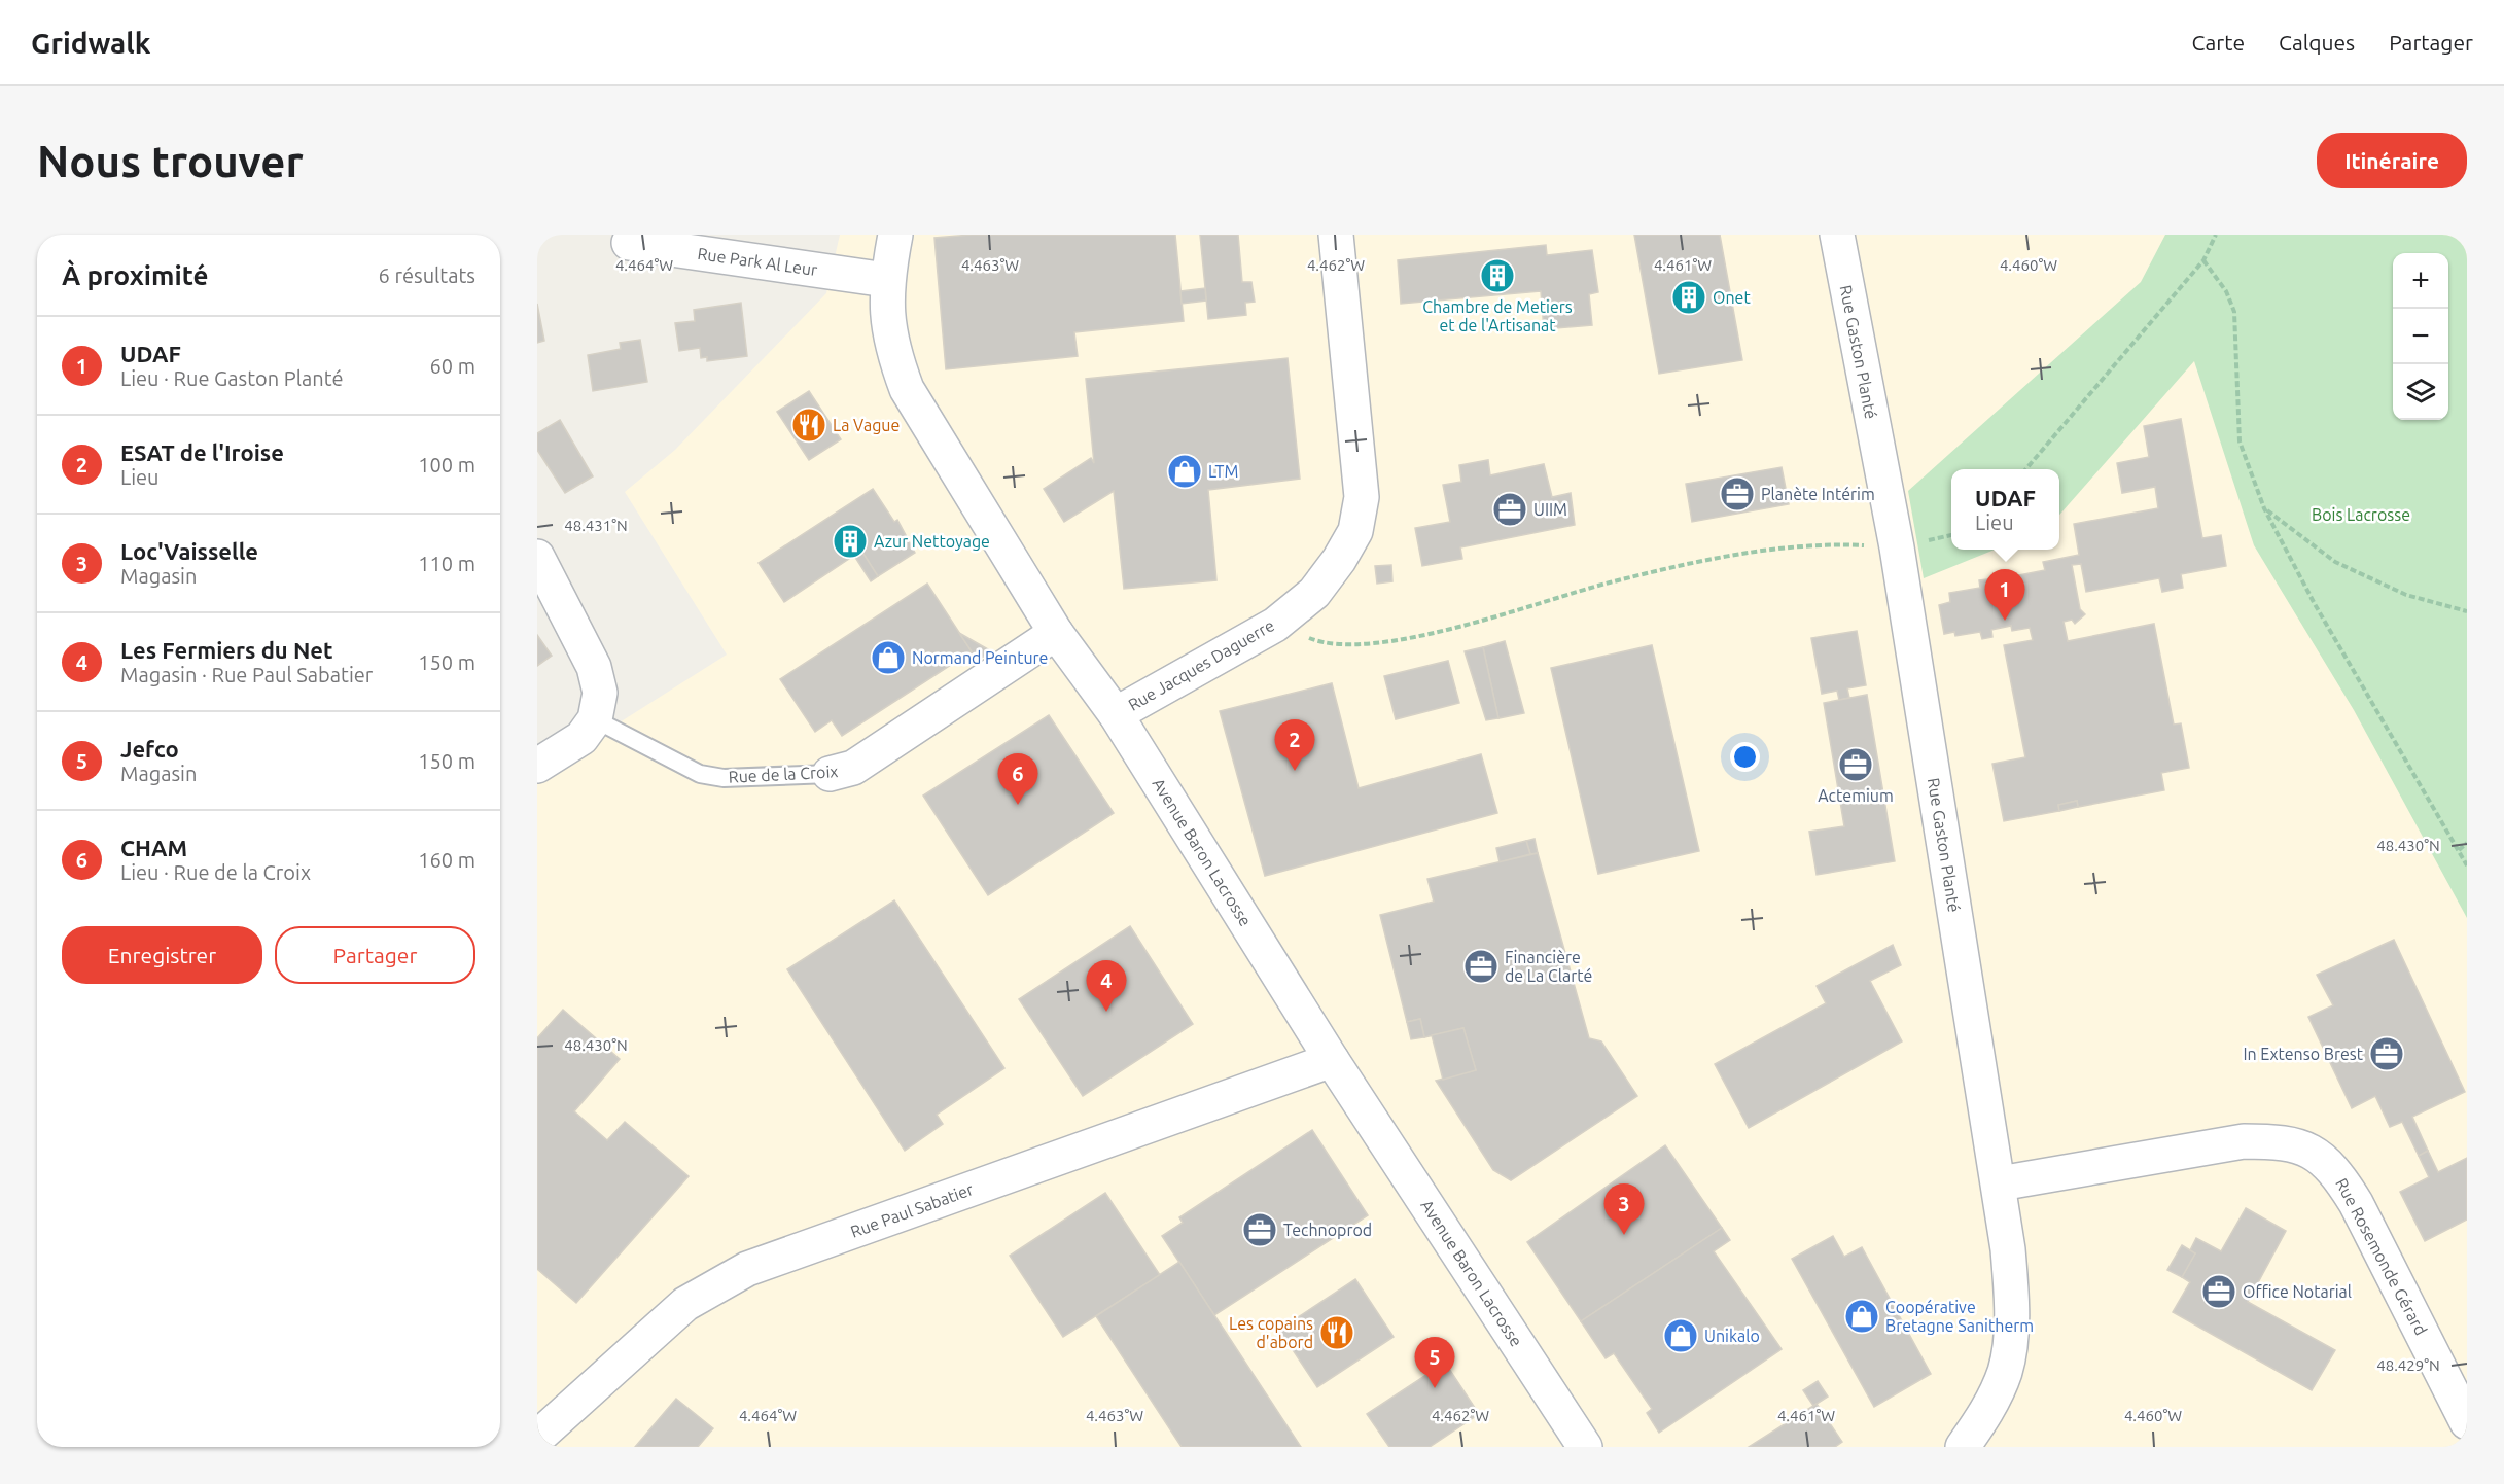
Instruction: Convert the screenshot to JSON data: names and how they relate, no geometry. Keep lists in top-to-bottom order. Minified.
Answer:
{"streets":{"street":["Rue Park Al Leur","Rue Gaston Planté","Rue Jacques Daguerre","Rue de la Croix","Avenue Baron Lacrosse","Rue Paul Sabatier","Rue Rosemonde Gérard"]},"crossings":[["Rue Park Al Leur","Avenue Baron Lacrosse"],["Rue Gaston Planté","Rue Rosemonde Gérard"],["Rue Jacques Daguerre","Avenue Baron Lacrosse"],["Rue de la Croix","Avenue Baron Lacrosse"],["Avenue Baron Lacrosse","Rue Paul Sabatier"]],"parks":["Bois Lacrosse"],"places":{"building":["Chambre de Metiers et de l'Artisanat","Onet","Azur Nettoyage"],"restaurant":["La Vague","Les copains d'abord"],"shop":["LTM","Normand Peinture","Coopérative Bretagne Sanitherm","Unikalo"],"office":["Planète Intérim","UIIM","Actemium","Financière de La Clarté","In Extenso Brest","Technoprod","Office Notarial"]},"page":{"header":"Gridwalk","nav":["Carte","Calques","Partager"],"buttons":["Itinéraire",["Enregistrer","Partager"]],"title":"Nous trouver","heading":["À proximité","6 résultats"],"map_buttons":["+","−"],"list":[{"mark":"1","name":"UDAF","note":"Lieu · Rue Gaston Planté","value":"60 m"},{"mark":"2","name":"ESAT de l'Iroise","note":"Lieu","value":"100 m"},{"mark":"3","name":"Loc'Vaisselle","note":"Magasin","value":"110 m"},{"mark":"4","name":"Les Fermiers du Net","note":"Magasin · Rue Paul Sabatier","value":"150 m"},{"mark":"5","name":"Jefco","note":"Magasin","value":"150 m"},{"mark":"6","name":"CHAM","note":"Lieu · Rue de la Croix","value":"160 m"}],"popup":["UDAF","Lieu"],"pins":["1","2","6","4","3","5"]},"coordinates":["4.464°W","4.463°W","4.462°W","4.461°W","4.460°W","48.431°N","48.430°N","48.429°N"]}
